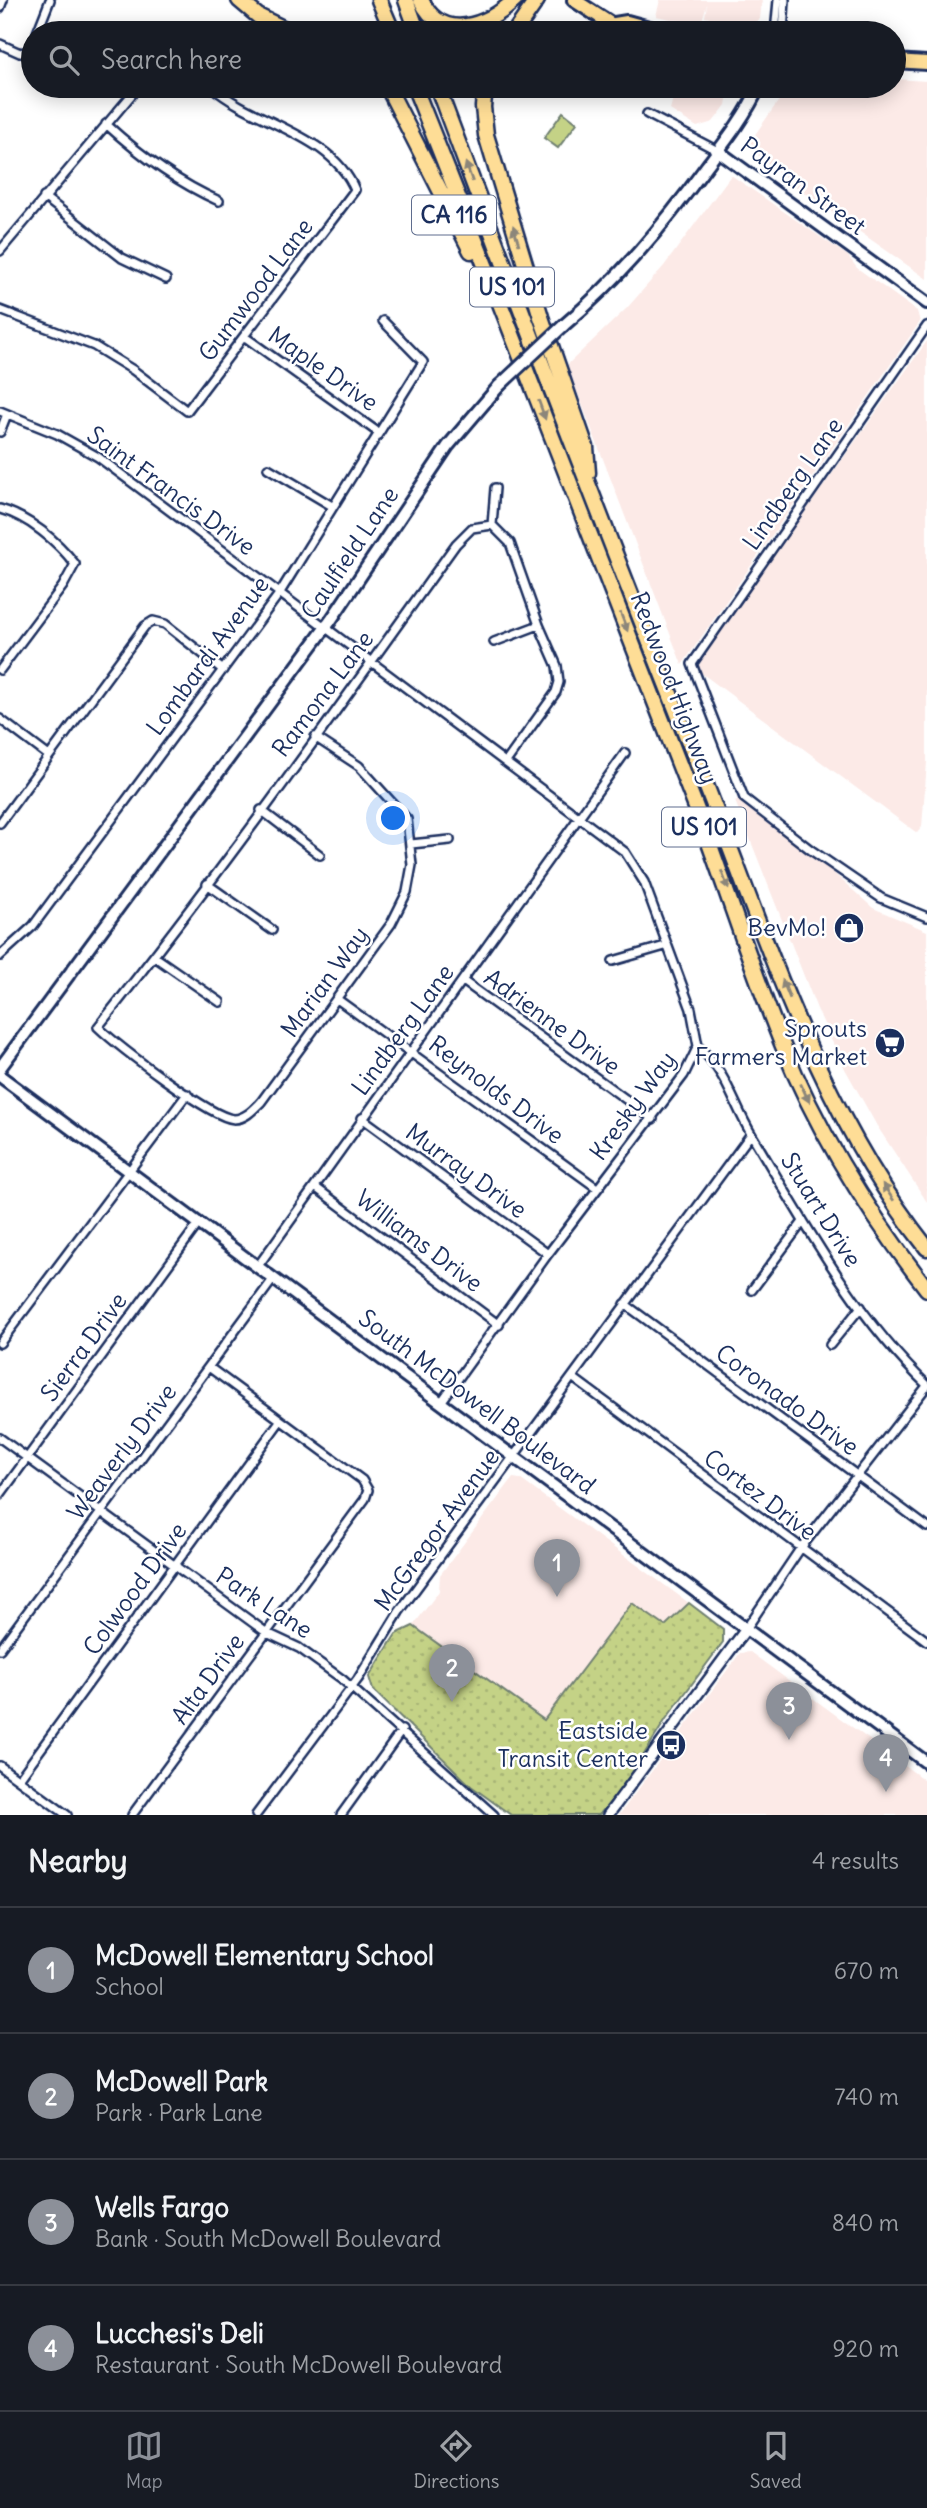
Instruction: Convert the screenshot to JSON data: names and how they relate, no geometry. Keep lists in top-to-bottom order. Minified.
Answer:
{"streets":{"highway":["CA 116","US 101","Redwood Highway"],"main road":["Payran Street","Caulfield Lane","South McDowell Boulevard"],"street":["Gumwood Lane","Maple Drive","Lindberg Lane","Saint Francis Drive","Lombardi Avenue","Ramona Lane","Marian Way","Adrienne Drive","Reynolds Drive","Kresky Way","Murray Drive","Stuart Drive","Williams Drive","Sierra Drive","Coronado Drive","Weaverly Drive","Cortez Drive","McGregor Avenue","Colwood Drive","Park Lane","Alta Drive"]},"crossings":[["Payran Street","Caulfield Lane"],["CA 116","Redwood Highway"],["Gumwood Lane","Maple Drive"],["Maple Drive","Lombardi Avenue"],["Lindberg Lane","Saint Francis Drive"],["Lindberg Lane","Adrienne Drive"],["Lindberg Lane","Reynolds Drive"],["Lindberg Lane","Kresky Way"],["Lindberg Lane","Murray Drive"],["Lindberg Lane","Williams Drive"],["Lindberg Lane","South McDowell Boulevard"],["Saint Francis Drive","Caulfield Lane"],["Saint Francis Drive","Lombardi Avenue"],["Saint Francis Drive","Ramona Lane"],["Saint Francis Drive","Kresky Way"],["Ramona Lane","Marian Way"],["Marian Way","Reynolds Drive"],["Adrienne Drive","Kresky Way"],["Reynolds Drive","Kresky Way"],["Kresky Way","Murray Drive"],["Kresky Way","Stuart Drive"],["Kresky Way","Williams Drive"],["Kresky Way","South McDowell Boulevard"],["Stuart Drive","McGregor Avenue"],["Sierra Drive","South McDowell Boulevard"],["Sierra Drive","Park Lane"],["Coronado Drive","McGregor Avenue"],["South McDowell Boulevard","Weaverly Drive"],["South McDowell Boulevard","McGregor Avenue"],["Weaverly Drive","Park Lane"],["Weaverly Drive","Alta Drive"],["Cortez Drive","McGregor Avenue"],["McGregor Avenue","Park Lane"],["Colwood Drive","Park Lane"],["Colwood Drive","Alta Drive"],["Park Lane","Alta Drive"]],"places":{"shop":["BevMo!"],"supermarket":["Sprouts Farmers Market"],"bus stop":["Eastside Transit Center"]},"page":{"search":"Search here","pins":["1","2","3","4"],"heading":["Nearby","4 results"],"list":[{"mark":"1","name":"McDowell Elementary School","note":"School","value":"670 m"},{"mark":"2","name":"McDowell Park","note":"Park · Park Lane","value":"740 m"},{"mark":"3","name":"Wells Fargo","note":"Bank · South McDowell Boulevard","value":"840 m"},{"mark":"4","name":"Lucchesi's Deli","note":"Restaurant · South McDowell Boulevard","value":"920 m"}],"nav":["Map","Directions","Saved"]}}
